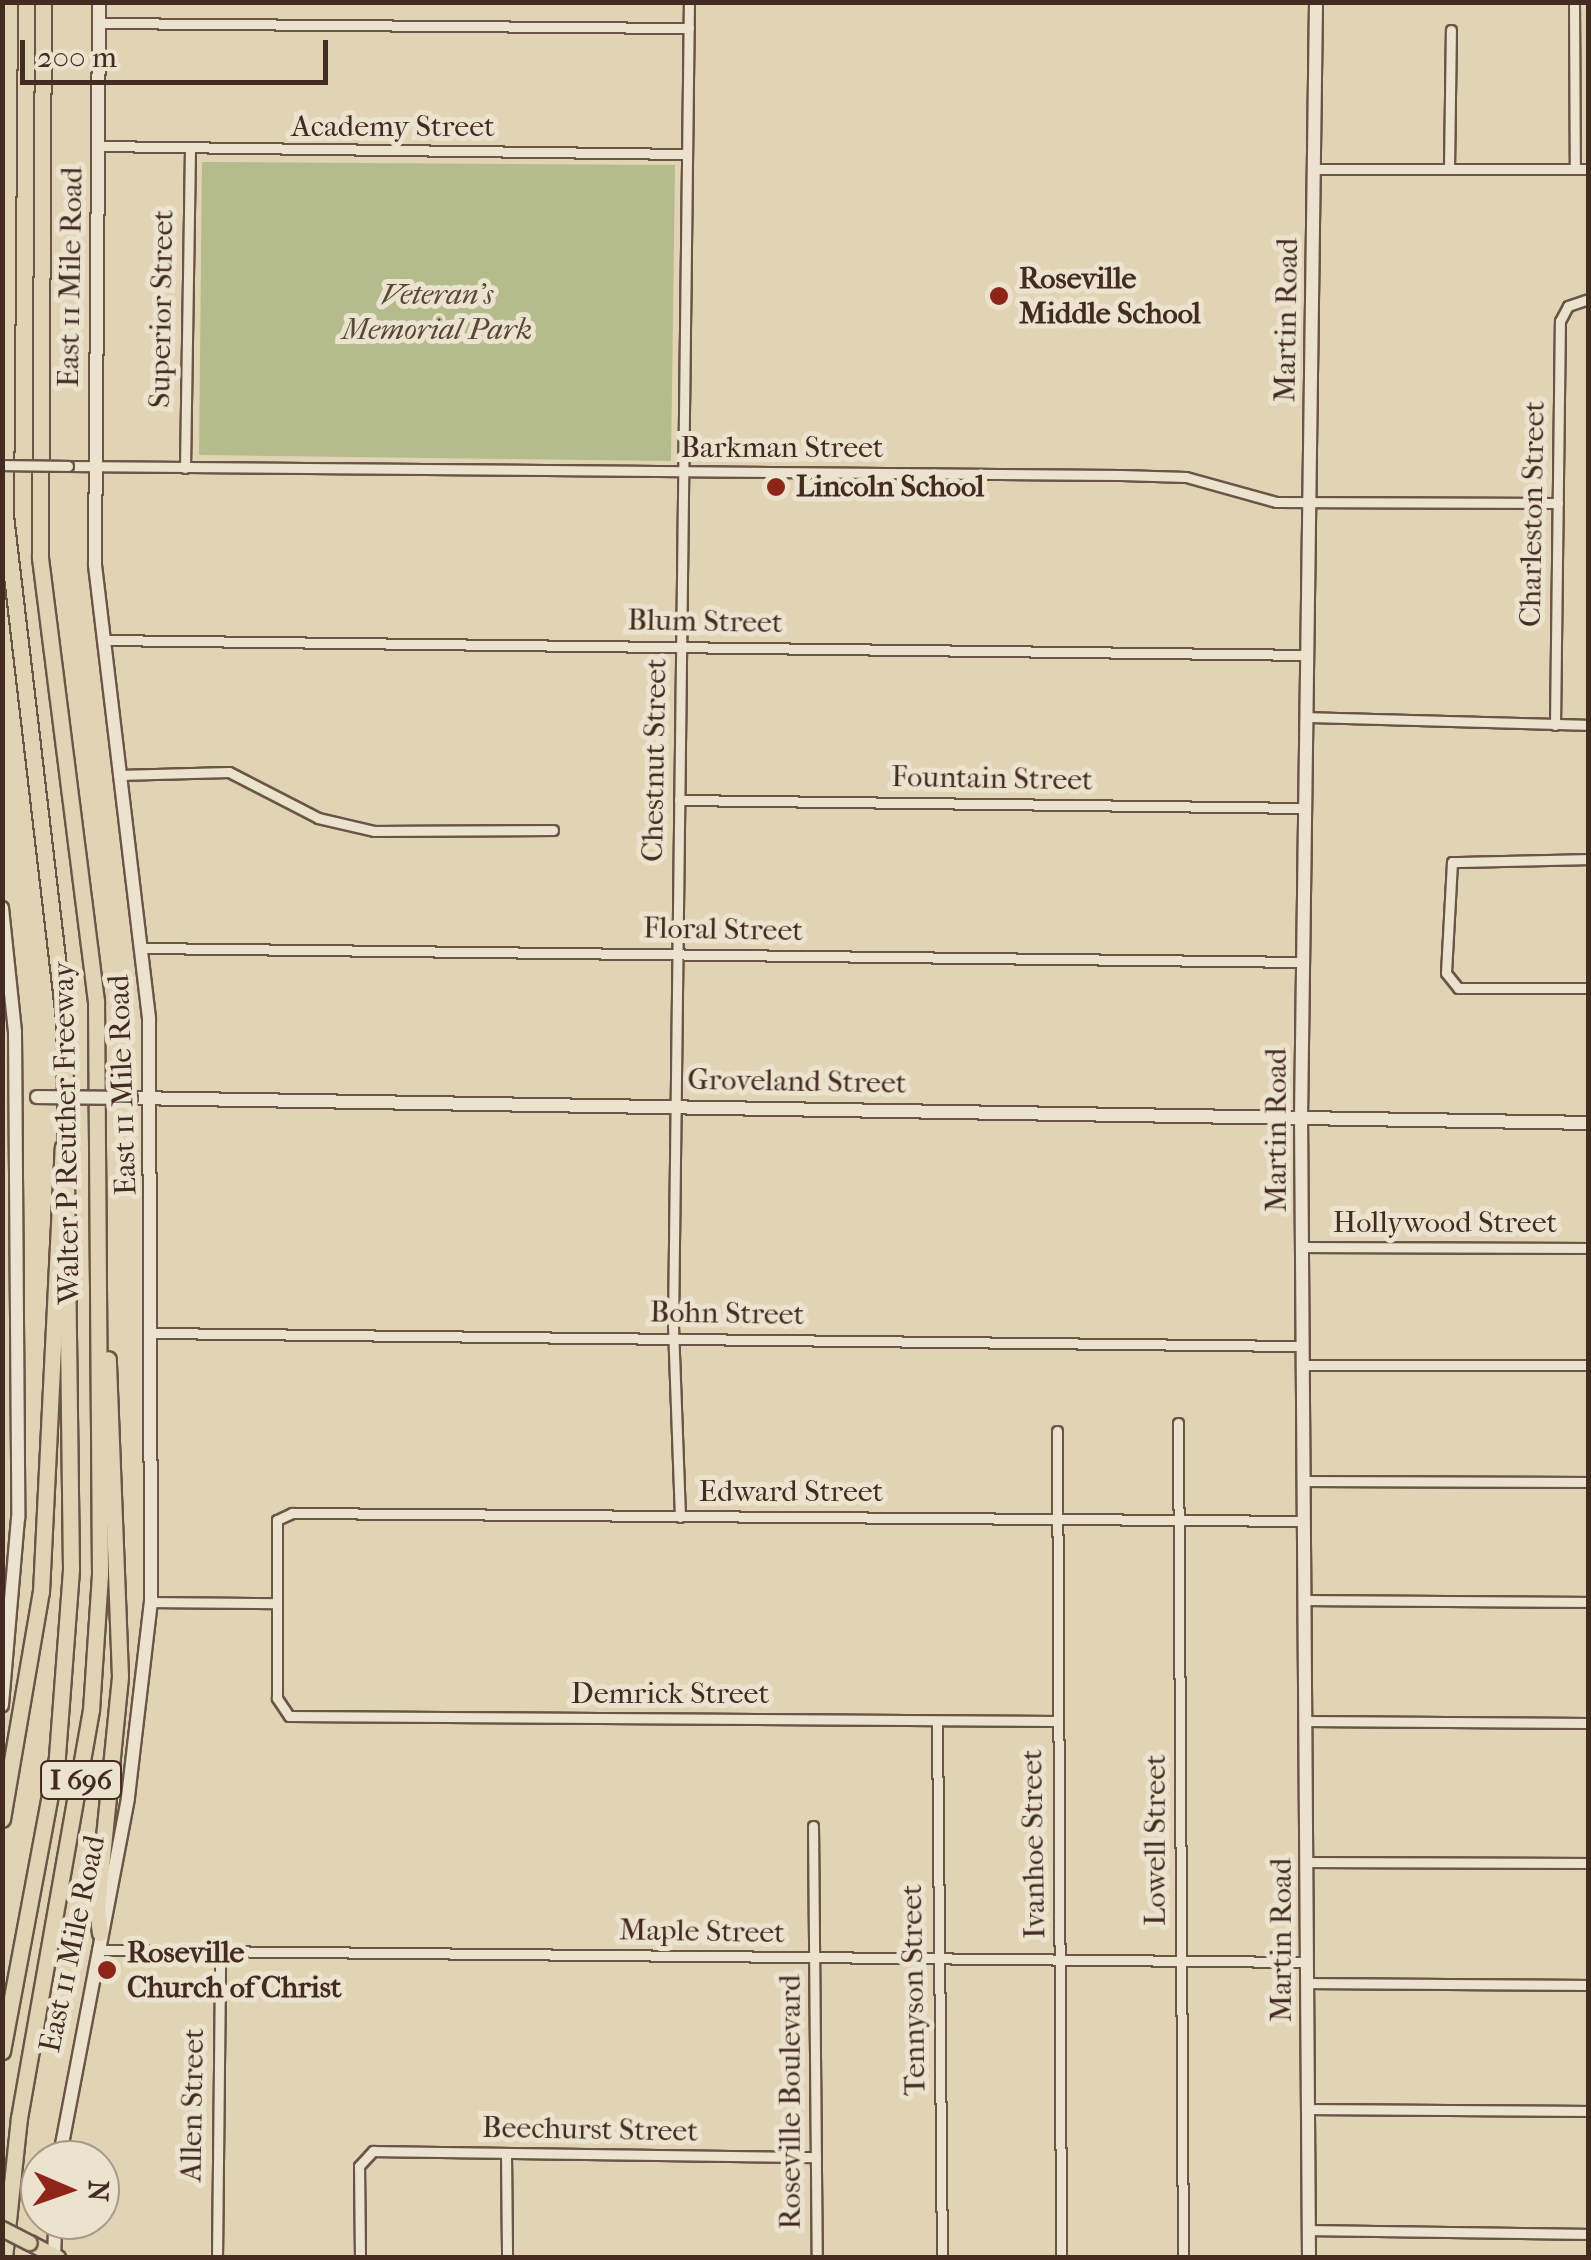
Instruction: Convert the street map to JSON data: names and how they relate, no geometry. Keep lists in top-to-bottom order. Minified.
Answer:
{"streets":{"highway":["Walter P Reuther Freeway","I 696"],"street":["Academy Street","East 11 Mile Road","Superior Street","Martin Road","Barkman Street","Charleston Street","Blum Street","Chestnut Street","Fountain Street","Floral Street","Groveland Street","Hollywood Street","Bohn Street","Edward Street","Demrick Street","Lowell Street","Ivanhoe Street","Maple Street","Tennyson Street","Roseville Boulevard","Allen Street","Beechurst Street"]},"crossings":[["Academy Street","East 11 Mile Road"],["Academy Street","Superior Street"],["Academy Street","Chestnut Street"],["East 11 Mile Road","Barkman Street"],["East 11 Mile Road","Blum Street"],["East 11 Mile Road","Floral Street"],["East 11 Mile Road","Groveland Street"],["East 11 Mile Road","Bohn Street"],["East 11 Mile Road","Maple Street"],["Superior Street","Barkman Street"],["Martin Road","Barkman Street"],["Martin Road","Blum Street"],["Martin Road","Fountain Street"],["Martin Road","Floral Street"],["Martin Road","Groveland Street"],["Martin Road","Hollywood Street"],["Martin Road","Bohn Street"],["Martin Road","Edward Street"],["Martin Road","Maple Street"],["Barkman Street","Charleston Street"],["Barkman Street","Chestnut Street"],["Blum Street","Chestnut Street"],["Chestnut Street","Fountain Street"],["Chestnut Street","Floral Street"],["Chestnut Street","Groveland Street"],["Chestnut Street","Bohn Street"],["Chestnut Street","Edward Street"],["Edward Street","Demrick Street"],["Edward Street","Lowell Street"],["Edward Street","Ivanhoe Street"],["Demrick Street","Ivanhoe Street"],["Demrick Street","Tennyson Street"],["Lowell Street","Maple Street"],["Ivanhoe Street","Maple Street"],["Maple Street","Tennyson Street"],["Maple Street","Roseville Boulevard"],["Maple Street","Allen Street"],["Roseville Boulevard","Beechurst Street"]],"parks":["Veteran's Memorial Park"],"places":["Roseville Middle School","Lincoln School","Roseville Church of Christ"],"scale_bar":"200 m","north":"right"}
